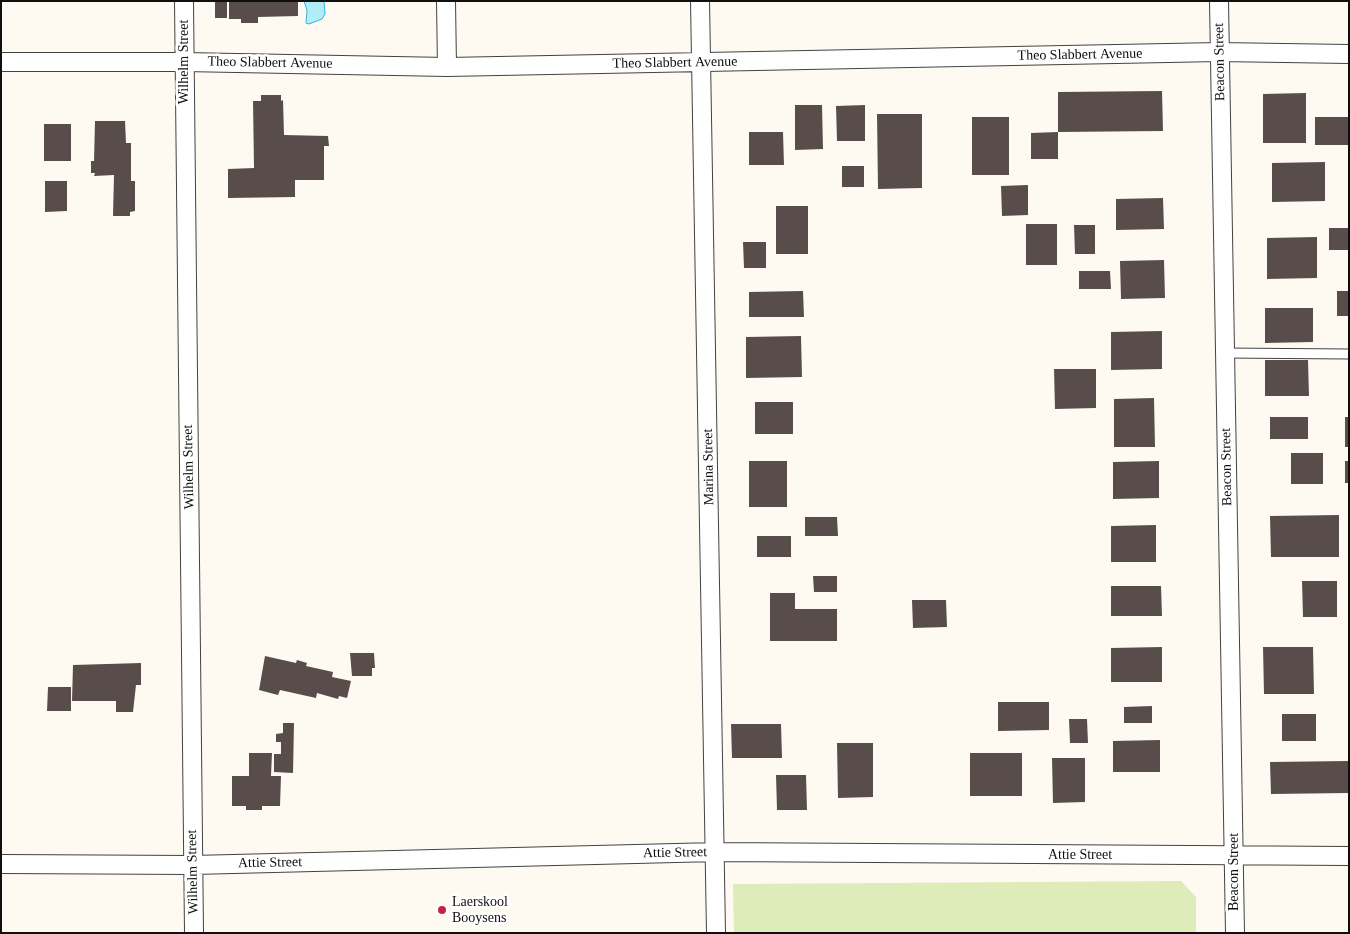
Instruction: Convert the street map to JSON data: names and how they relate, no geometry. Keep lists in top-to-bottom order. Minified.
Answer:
{"streets":{"street":["Theo Slabbert Avenue","Wilhelm Street","Beacon Street","Marina Street","Attie Street"]},"crossings":[["Theo Slabbert Avenue","Wilhelm Street"],["Theo Slabbert Avenue","Beacon Street"],["Theo Slabbert Avenue","Marina Street"],["Wilhelm Street","Attie Street"],["Beacon Street","Attie Street"],["Marina Street","Attie Street"]],"places":["Laerskool Booysens"]}
